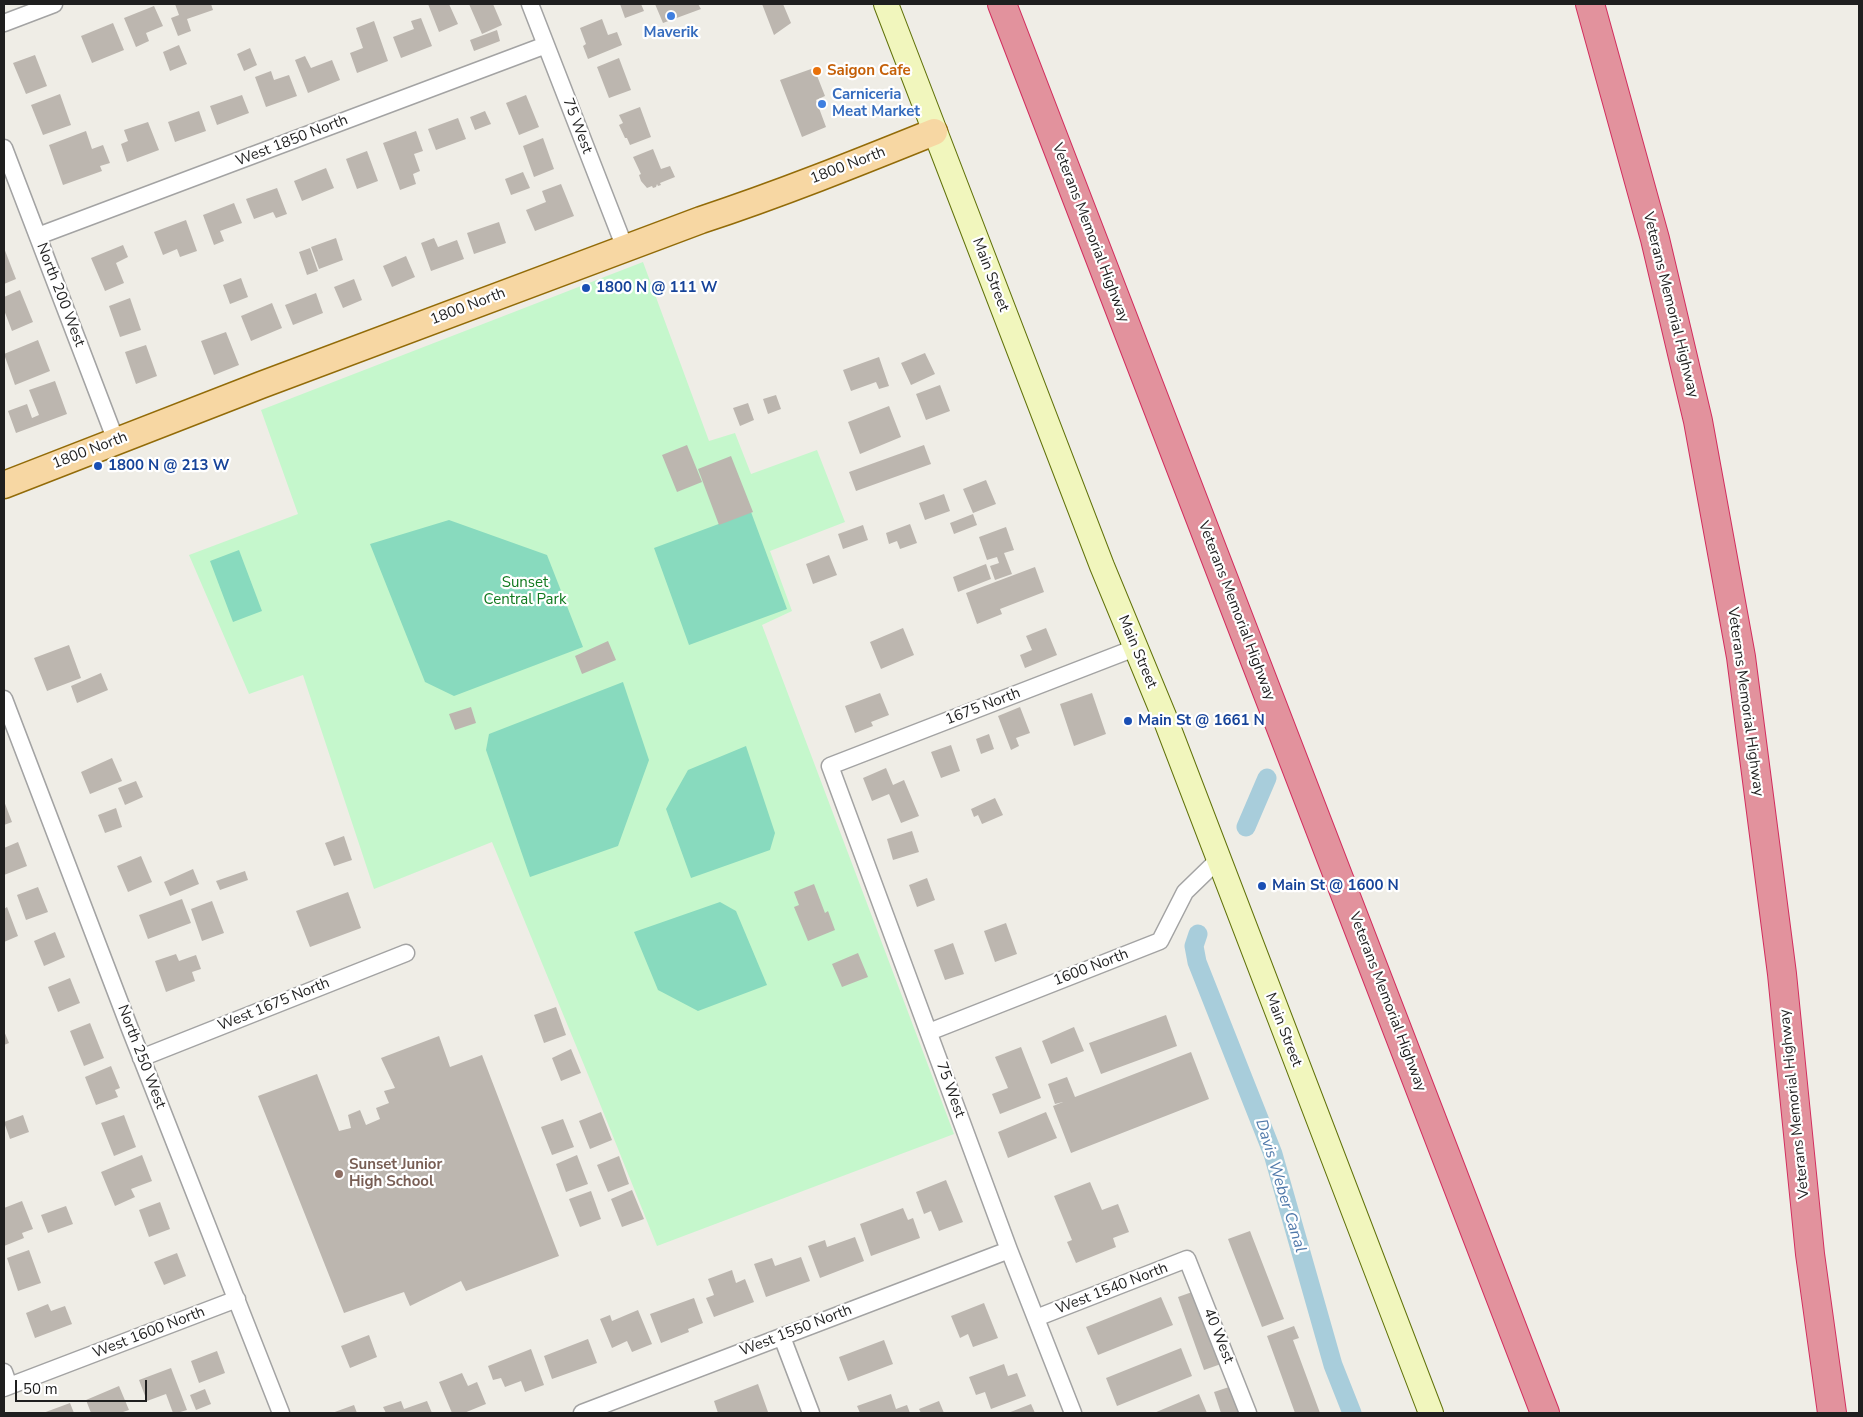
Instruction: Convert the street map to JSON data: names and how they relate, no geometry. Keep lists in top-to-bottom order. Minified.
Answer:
{"streets":{"highway":["Veterans Memorial Highway"],"main road":["1800 North","Main Street"],"street":["75 West","West 1850 North","North 200 West","1675 North","1600 North","West 1675 North","North 250 West","West 1540 North","West 1550 North","West 1600 North","40 West"]},"crossings":[["75 West","West 1850 North"],["75 West","1800 North"],["75 West","1675 North"],["75 West","1600 North"],["75 West","West 1540 North"],["75 West","West 1550 North"],["West 1850 North","North 200 West"],["1800 North","Main Street"],["1800 North","North 200 West"],["Main Street","1675 North"],["Main Street","1600 North"],["West 1675 North","North 250 West"],["North 250 West","West 1600 North"],["West 1540 North","40 West"]],"water":["Davis Weber Canal"],"parks":["Sunset Central Park"],"places":["Maverik","Saigon Cafe","Carniceria Meat Market","1800 N @ 111 W","1800 N @ 213 W","Main St @ 1661 N","Main St @ 1600 N","Sunset Junior High School"],"scale_bar":"50 m"}
